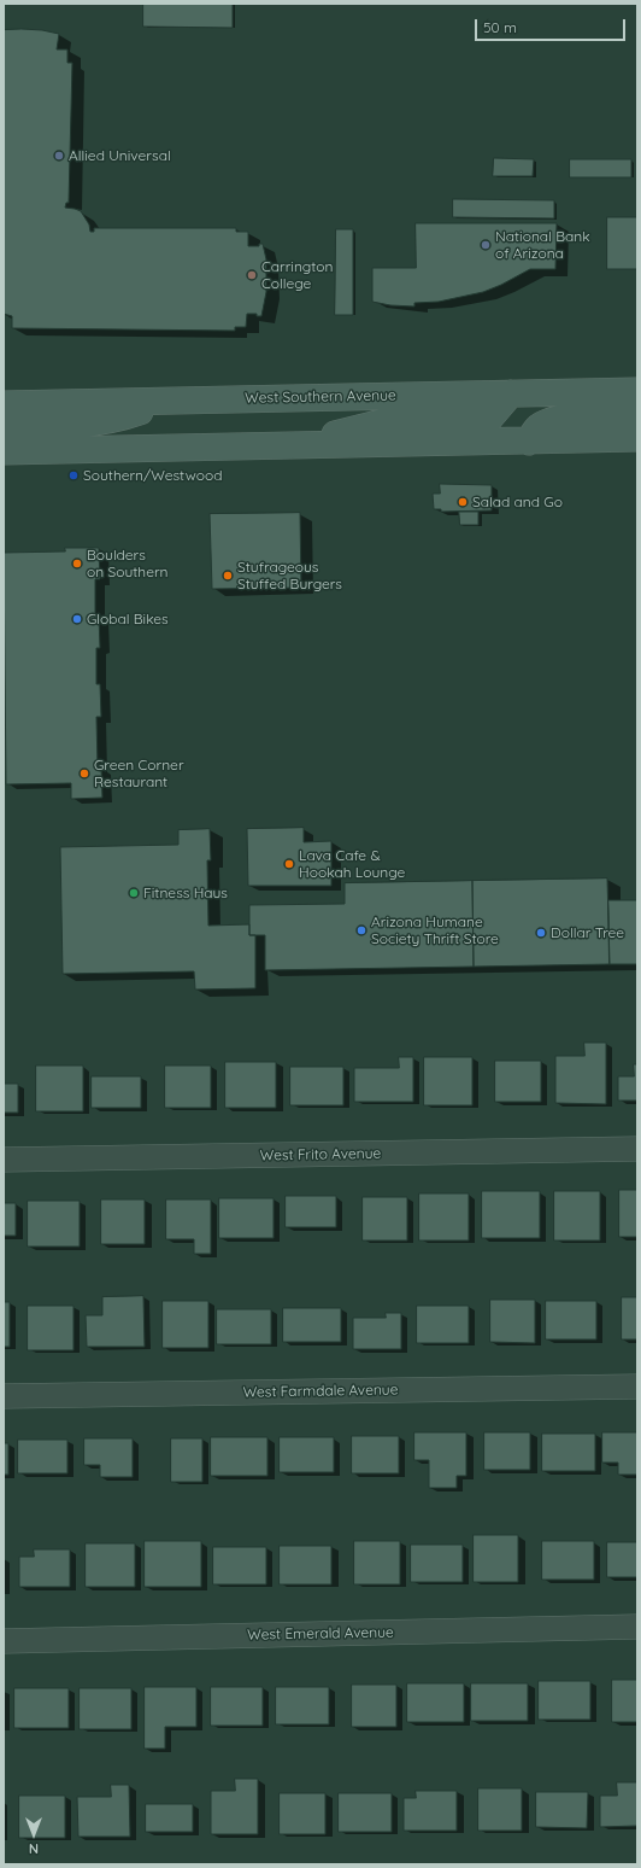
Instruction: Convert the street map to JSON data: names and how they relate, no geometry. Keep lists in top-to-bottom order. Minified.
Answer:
{"streets":{"main road":["West Southern Avenue"],"street":["West Frito Avenue","West Farmdale Avenue","West Emerald Avenue"]},"places":["Allied Universal","National Bank of Arizona","Carrington College","Southern/Westwood","Salad and Go","Boulders on Southern","Stufrageous Stuffed Burgers","Global Bikes","Green Corner Restaurant","Lava Cafe & Hookah Lounge","Fitness Haus","Arizona Humane Society Thrift Store","Dollar Tree"],"scale_bar":"50 m","north":"bottom"}
